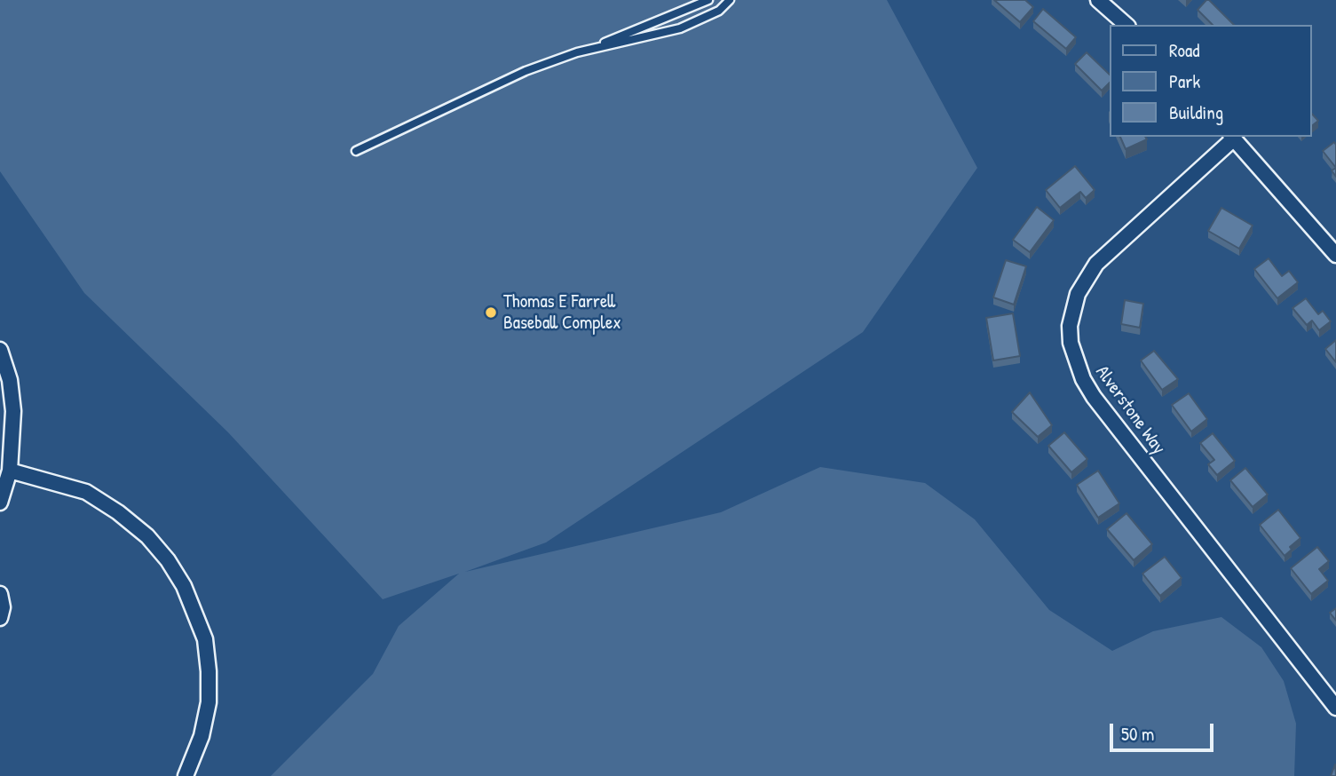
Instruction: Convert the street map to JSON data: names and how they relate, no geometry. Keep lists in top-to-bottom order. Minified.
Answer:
{"streets":{"street":["Alverstone Way"]},"places":["Thomas E Farrell Baseball Complex"],"legend":["Road","Park","Building"],"scale_bar":"50 m"}
